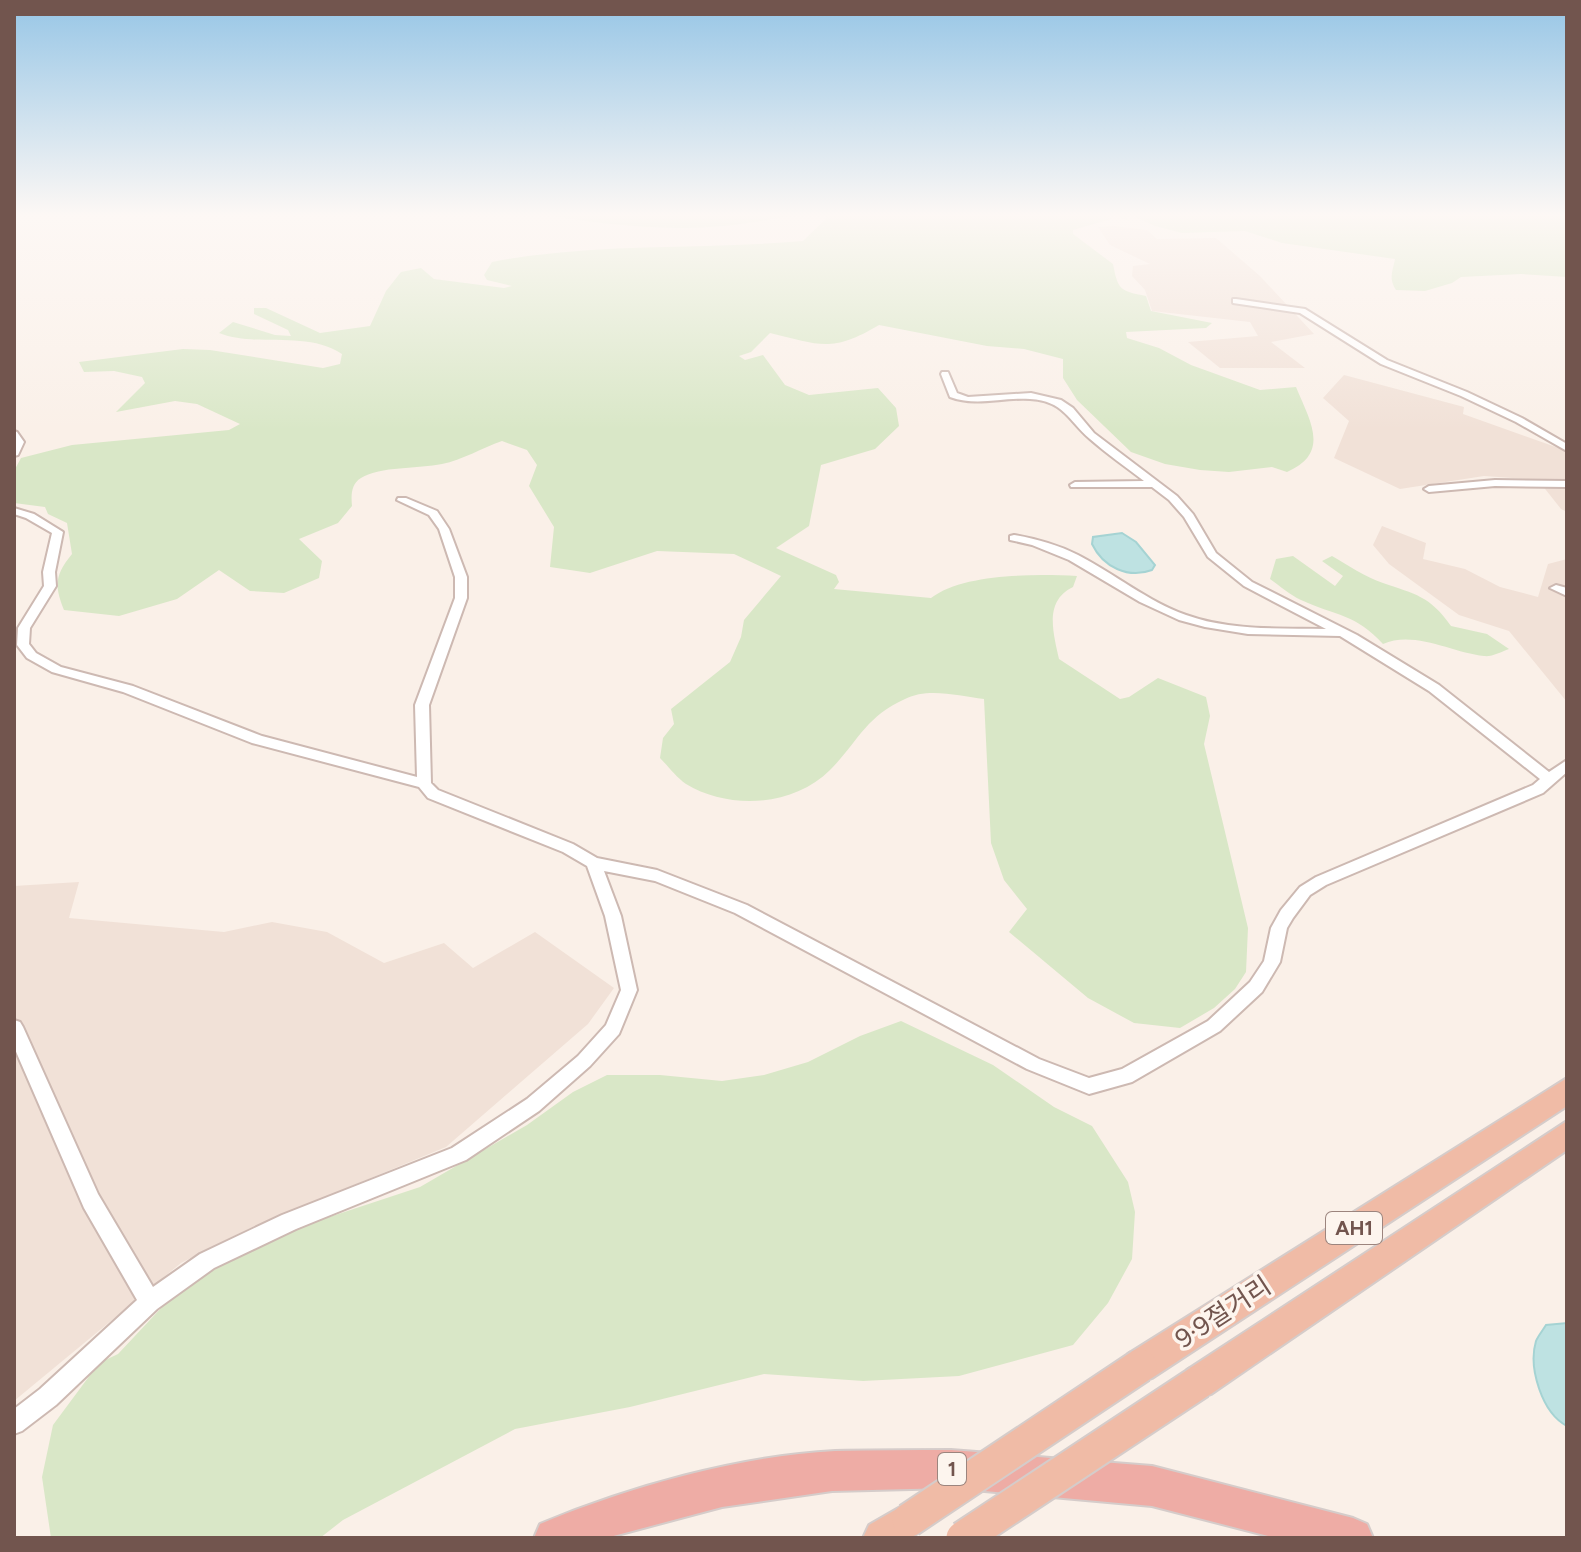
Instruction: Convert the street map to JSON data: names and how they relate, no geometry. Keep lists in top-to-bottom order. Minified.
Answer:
{"streets":{"highway":["AH1","9·9절거리","1"]}}
